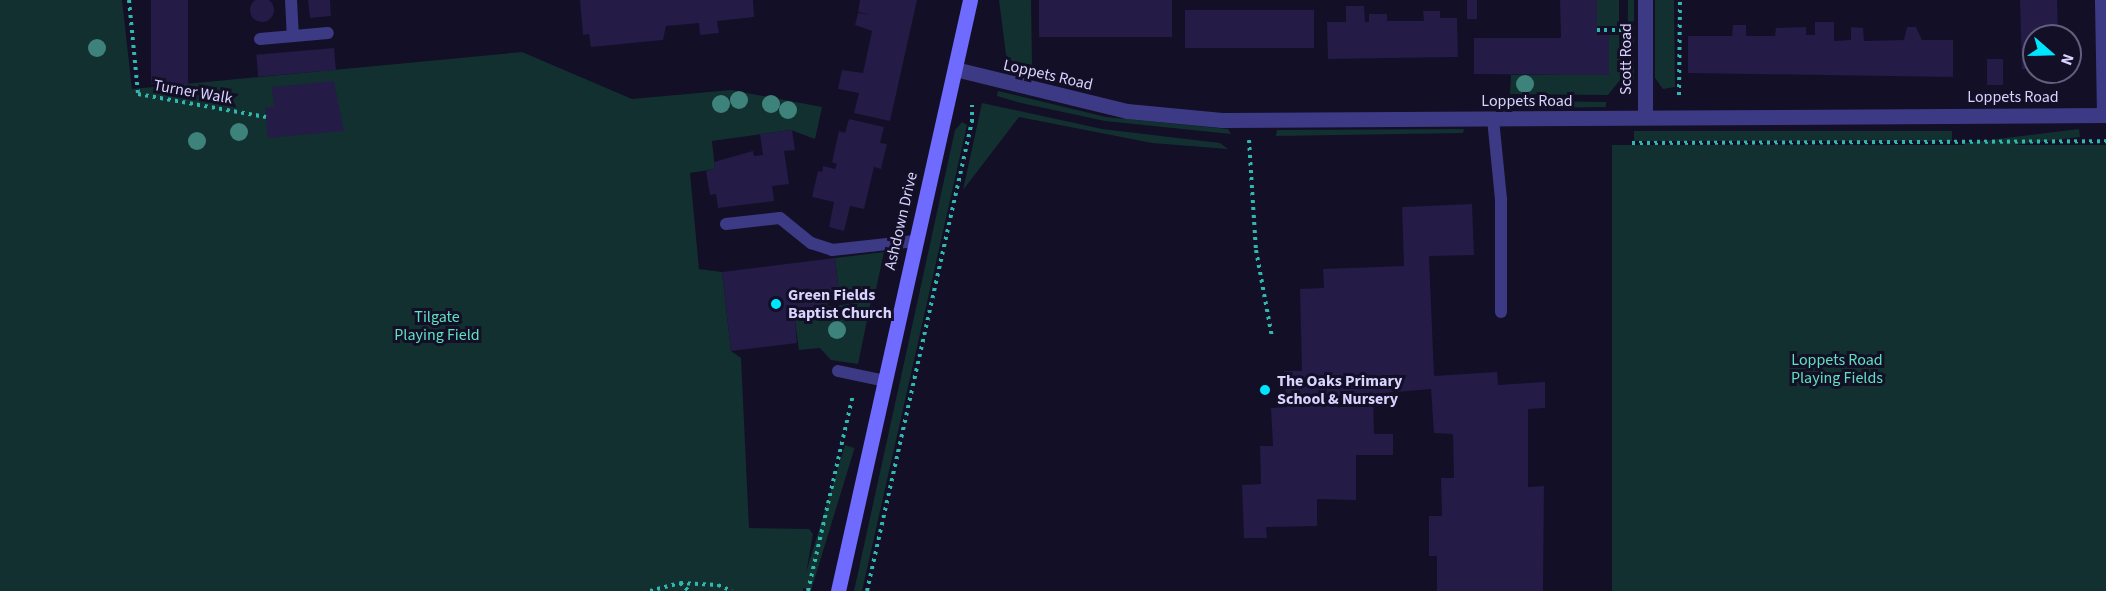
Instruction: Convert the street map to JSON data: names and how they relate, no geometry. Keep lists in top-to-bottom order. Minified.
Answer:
{"streets":{"street":["Scott Road","Loppets Road","Ashdown Drive"],"path":["Turner Walk"]},"crossings":[["Scott Road","Loppets Road"],["Loppets Road","Ashdown Drive"]],"parks":["Tilgate Playing Field","Loppets Road Playing Fields"],"places":["Green Fields Baptist Church","The Oaks Primary School & Nursery"],"north":"right"}
